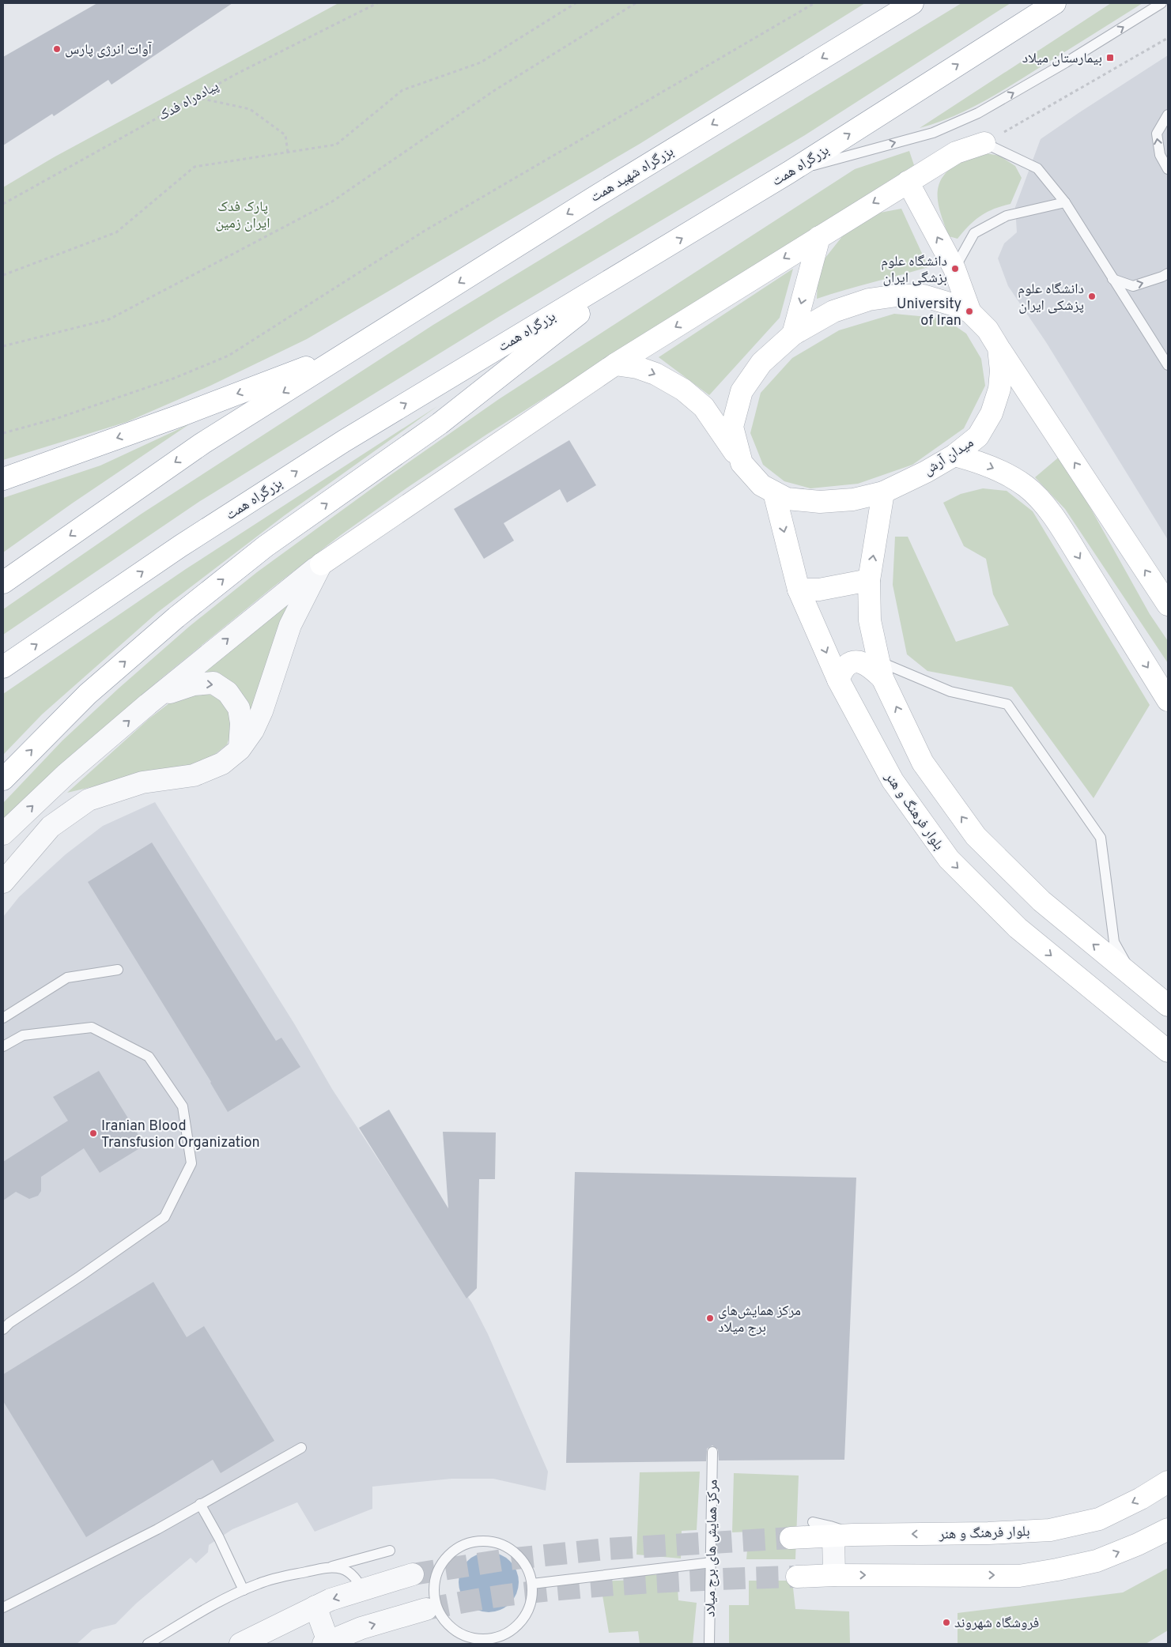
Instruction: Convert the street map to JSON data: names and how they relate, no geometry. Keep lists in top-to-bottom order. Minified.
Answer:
{"streets":{"main road":["بزرگراه همت","بزرگراه شهید همت","میدان آرش","بلوار فرهنگ و هنر"],"lane":["مرکز همایش های برج میلاد"],"path":["پیاده‌راه فدک"]},"crossings":[["میدان آرش","بلوار فرهنگ و هنر"]],"parks":["پارک فدک ایران زمین"],"places":{"other":["آوات انرژی پارس","دانشگاه علوم بزشگى ايران","دانشگاه علوم پزشکی ایران","University of Iran","Iranian Blood Transfusion Organization","مرکز همایش‌های برج میلاد","فروشگاه شهروند"],"transit":["بیمارستان میلاد"]}}
